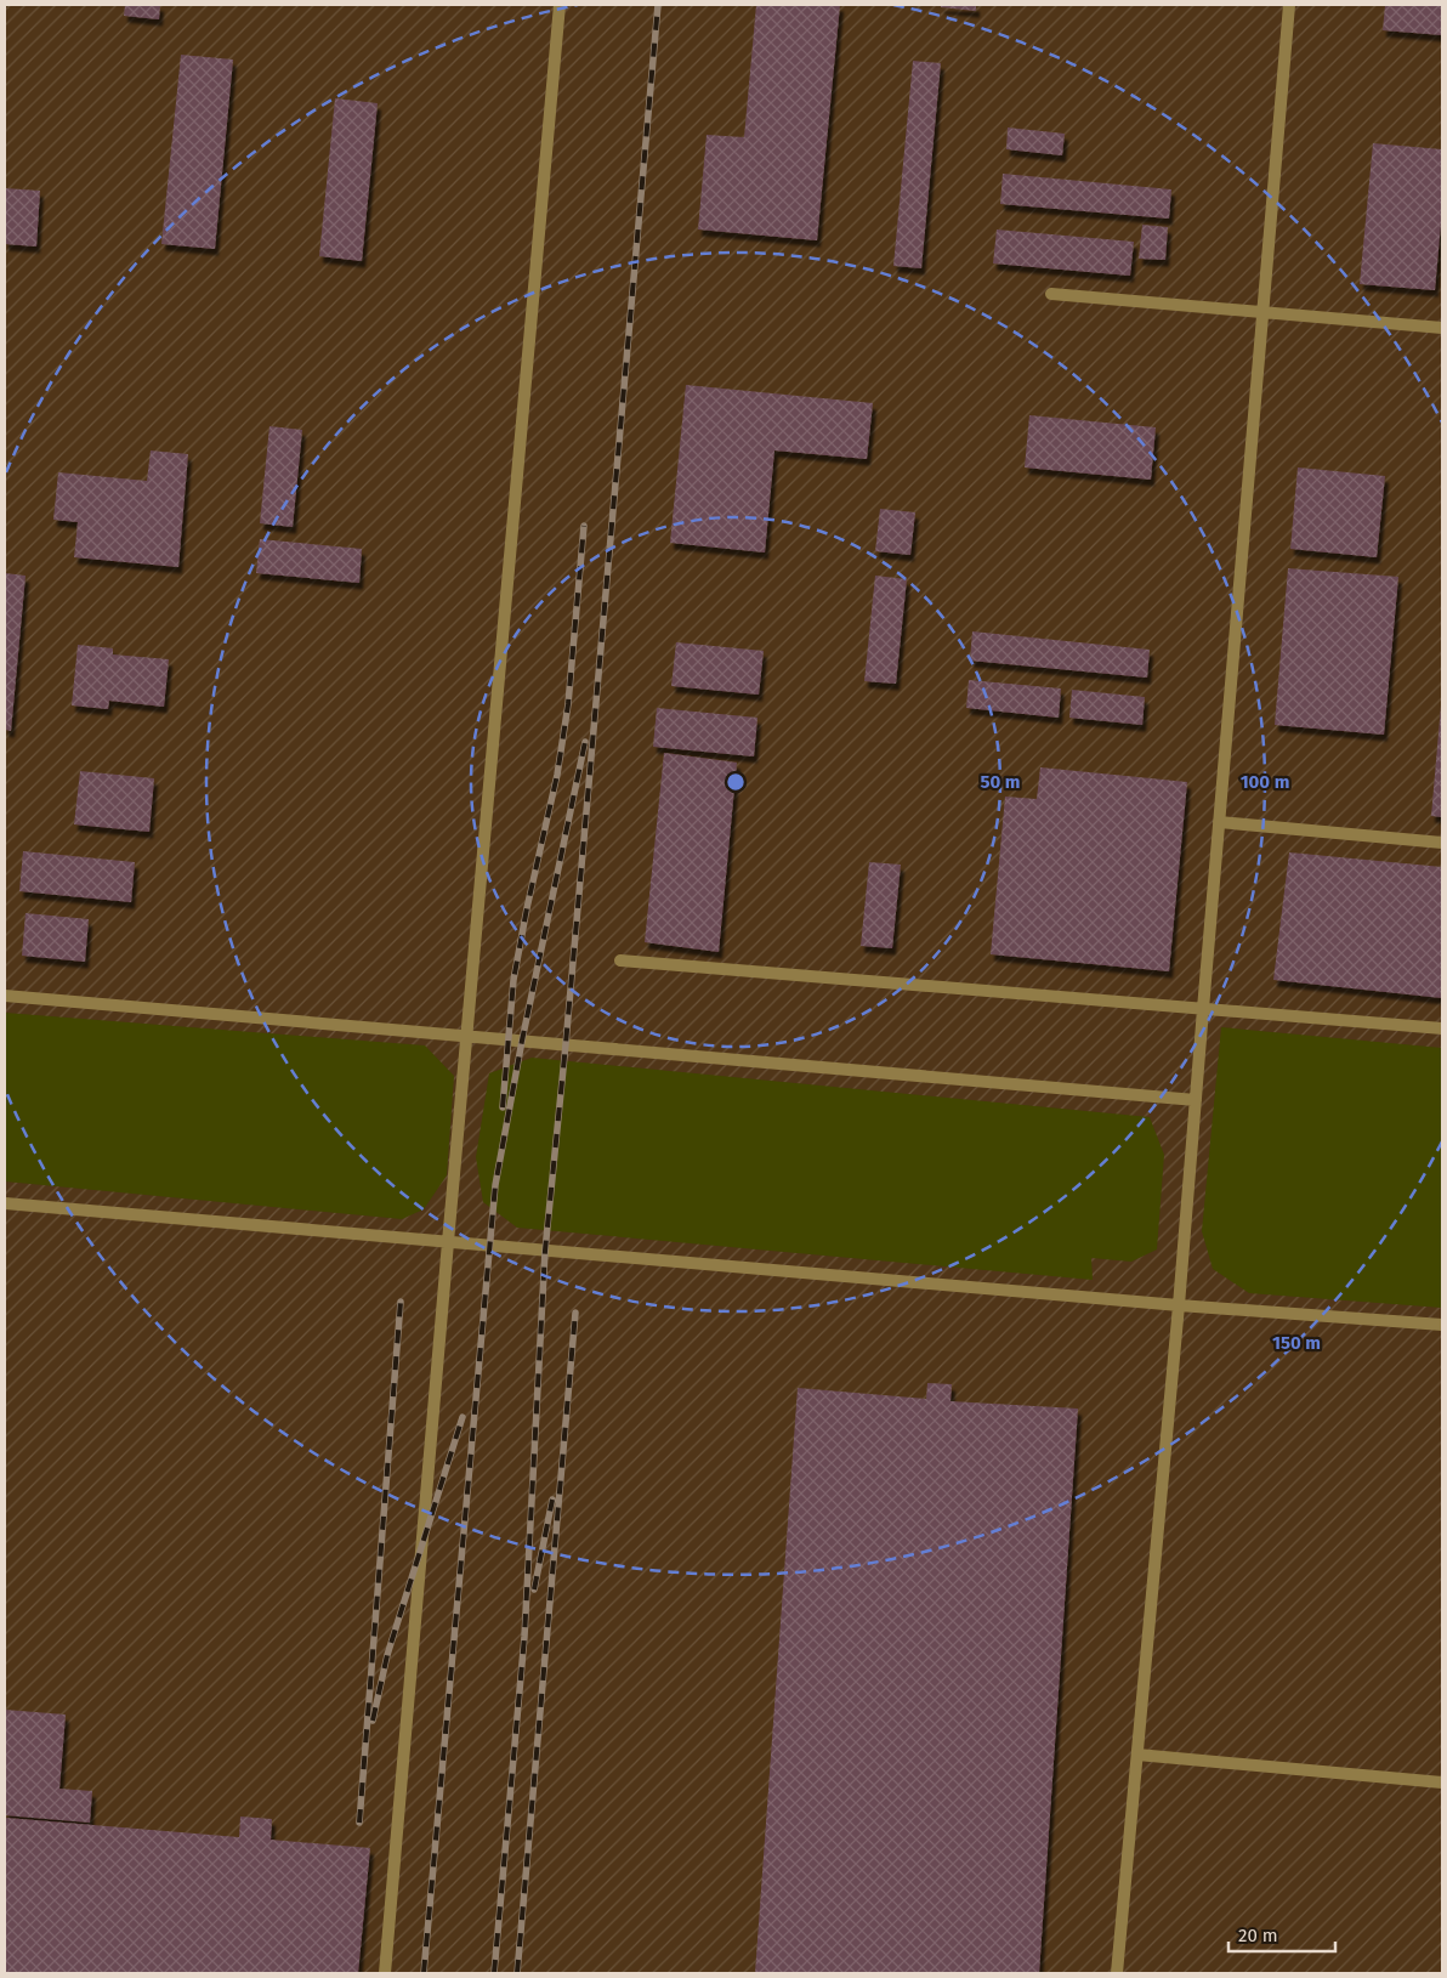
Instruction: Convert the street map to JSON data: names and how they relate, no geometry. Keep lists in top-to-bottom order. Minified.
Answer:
{"scale_bar":"20 m","rings":["50 m","100 m","150 m"]}
